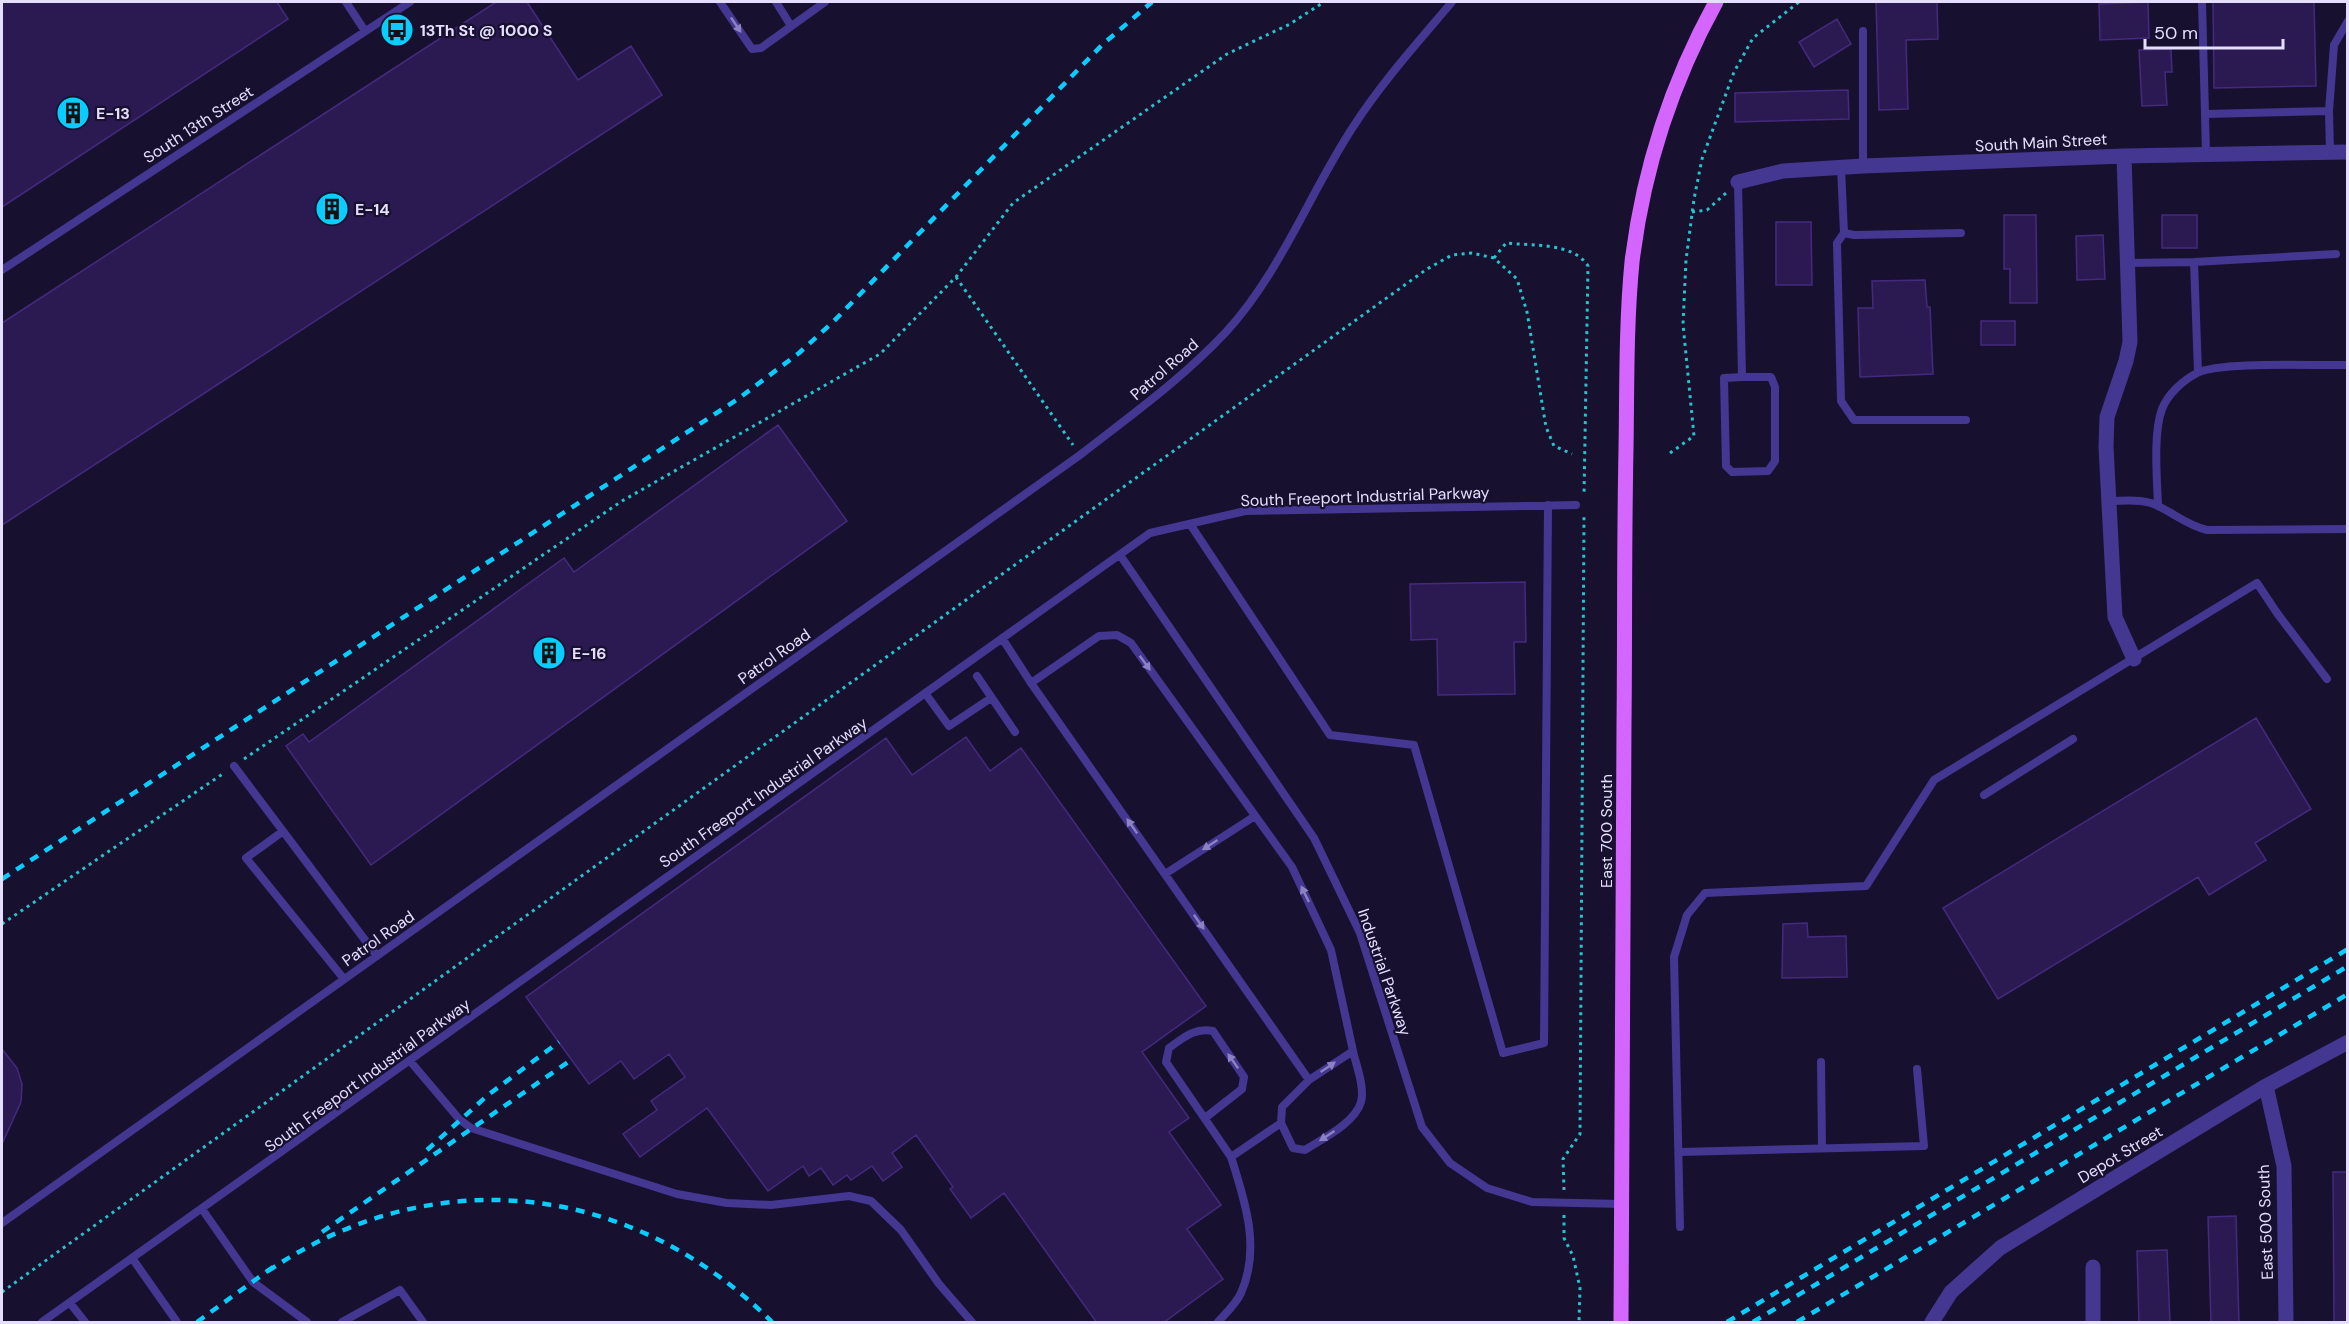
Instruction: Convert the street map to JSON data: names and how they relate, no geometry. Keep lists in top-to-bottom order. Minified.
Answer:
{"streets":{"main road":["East 700 South"],"street":["South Main Street","Depot Street","East 500 South"],"lane":["South 13th Street","Patrol Road","South Freeport Industrial Parkway","Industrial Parkway"]},"crossings":[["South Freeport Industrial Parkway","Industrial Parkway"],["East 700 South","Industrial Parkway"],["Depot Street","East 500 South"]],"places":{"bus stop":["13Th St @ 1000 S"],"building":["E-13","E-14","E-16"]},"scale_bar":"50 m"}
